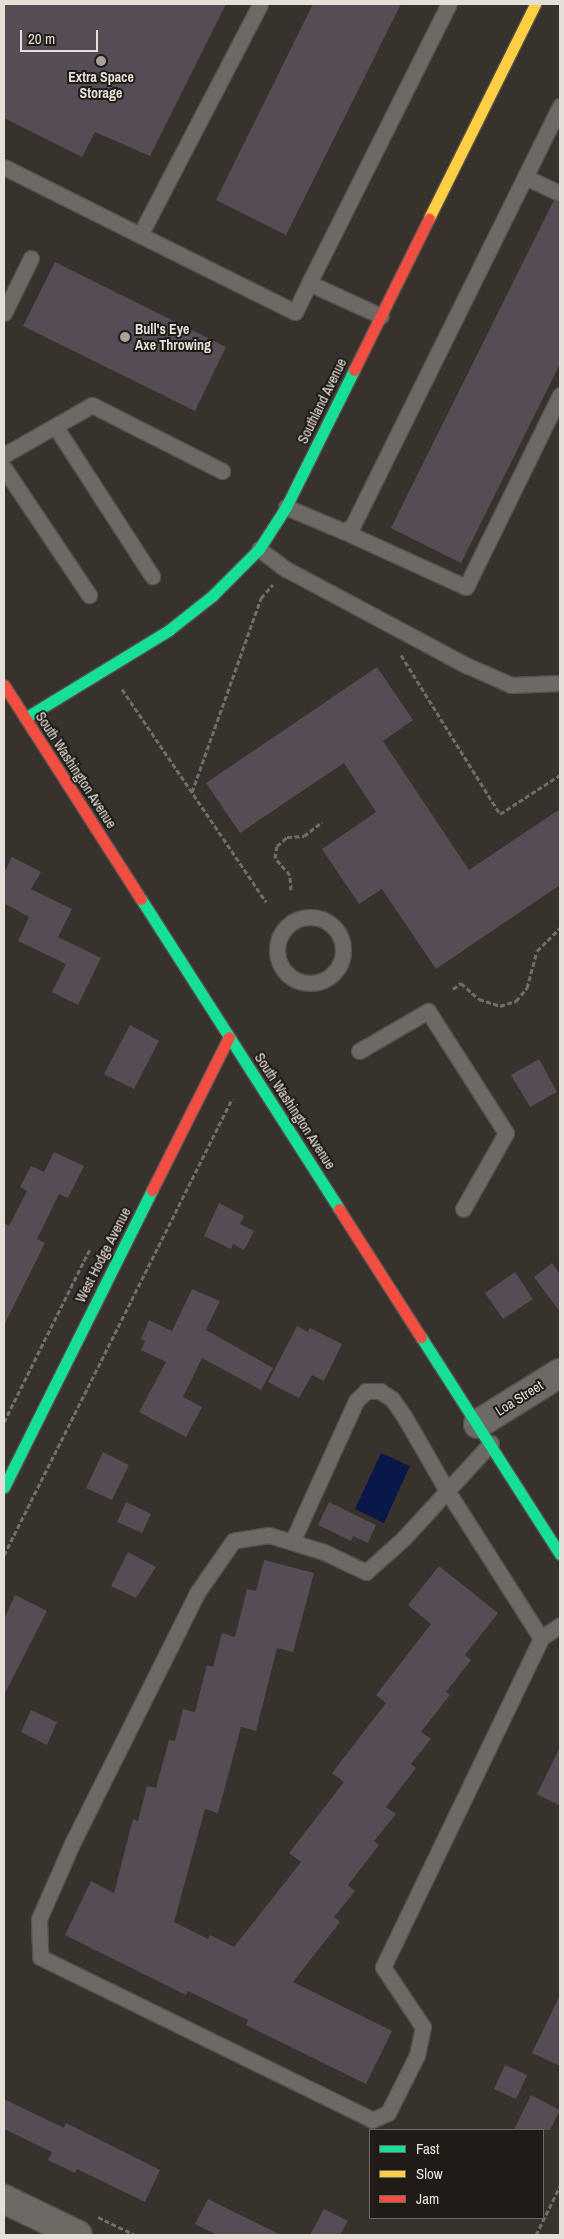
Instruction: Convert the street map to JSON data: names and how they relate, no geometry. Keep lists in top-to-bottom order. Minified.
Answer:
{"streets":{"street":["Southland Avenue","South Washington Avenue","West Hodge Avenue","Loa Street"]},"crossings":[["Southland Avenue","South Washington Avenue"],["South Washington Avenue","West Hodge Avenue"],["South Washington Avenue","Loa Street"]],"places":["Extra Space Storage","Bull's Eye Axe Throwing"],"legend":["Fast","Slow","Jam"],"scale_bar":"20 m"}
